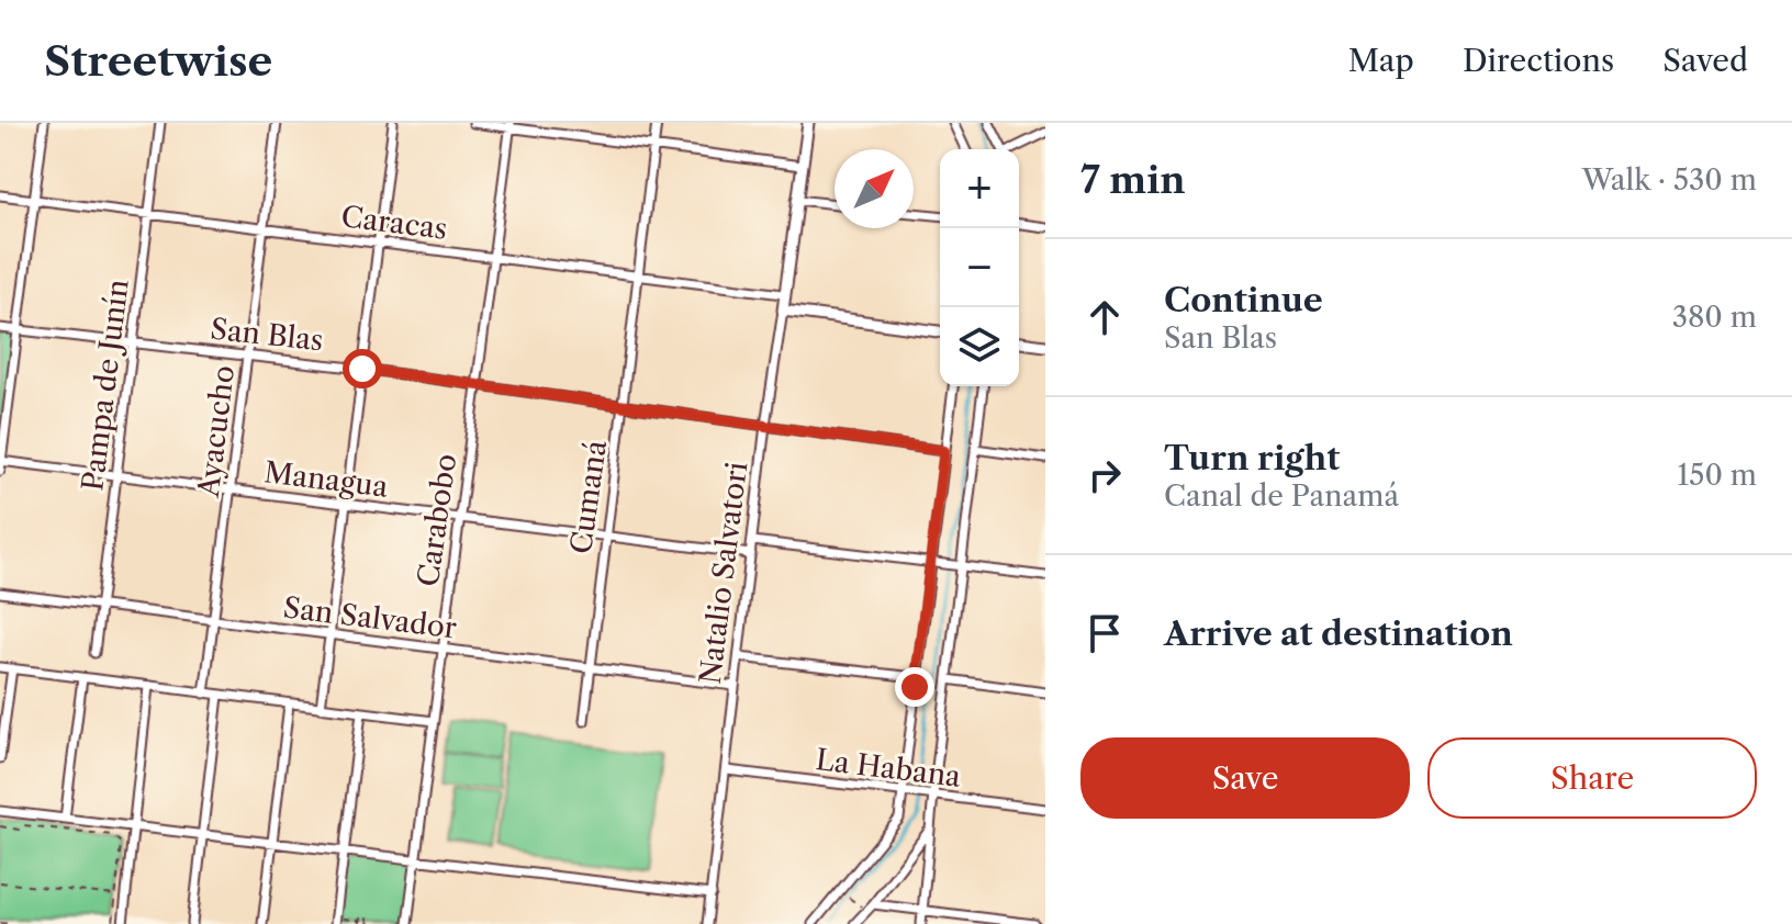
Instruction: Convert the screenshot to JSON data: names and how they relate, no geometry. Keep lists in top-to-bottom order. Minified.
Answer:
{"streets":{"street":["Caracas","San Blas","Pampa de Junín","Ayacucho","Managua","Cumaná","Carabobo","Natalio Salvatori","San Salvador","La Habana"]},"crossings":[["Caracas","Pampa de Junín"],["Caracas","Ayacucho"],["Caracas","Cumaná"],["Caracas","Carabobo"],["Caracas","Natalio Salvatori"],["San Blas","Pampa de Junín"],["San Blas","Ayacucho"],["San Blas","Cumaná"],["San Blas","Carabobo"],["San Blas","Natalio Salvatori"],["Pampa de Junín","Managua"],["Pampa de Junín","San Salvador"],["Ayacucho","Managua"],["Ayacucho","San Salvador"],["Managua","Cumaná"],["Managua","Carabobo"],["Managua","Natalio Salvatori"],["Cumaná","San Salvador"],["Carabobo","San Salvador"],["Natalio Salvatori","San Salvador"],["Natalio Salvatori","La Habana"]],"north":"top right","page":{"header":"Streetwise","nav":["Map","Directions","Saved"],"heading":["7 min","Walk · 530 m"],"map_buttons":["+","−"],"list":[["Continue","San Blas","380 m"],["Turn right","Canal de Panamá","150 m"],"Arrive at destination"],"buttons":["Save","Share"]}}
